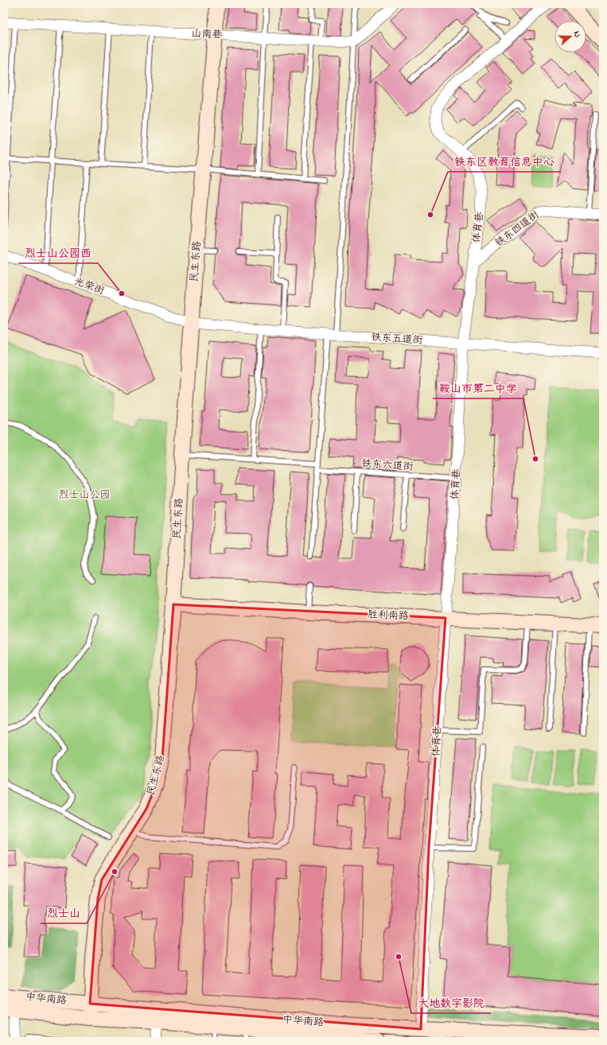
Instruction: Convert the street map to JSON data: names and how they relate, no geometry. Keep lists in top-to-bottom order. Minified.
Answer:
{"streets":{"main road":["民生东路","胜利南路","中华南路"],"street":["山南巷","体育巷","铁东四道街","光荣街","铁东五道街"],"lane":["铁东六道街"]},"crossings":[["山南巷","民生东路"],["体育巷","铁东四道街"],["体育巷","铁东五道街"],["体育巷","铁东六道街"],["体育巷","胜利南路"],["体育巷","中华南路"],["民生东路","光荣街"],["民生东路","铁东五道街"],["民生东路","胜利南路"],["民生东路","中华南路"],["光荣街","铁东五道街"]],"parks":["烈士山公园"],"places":["铁东区教育信息中心","烈士山公园西","鞍山市第二中学","烈士山","大地数字影院"],"north":"right"}
